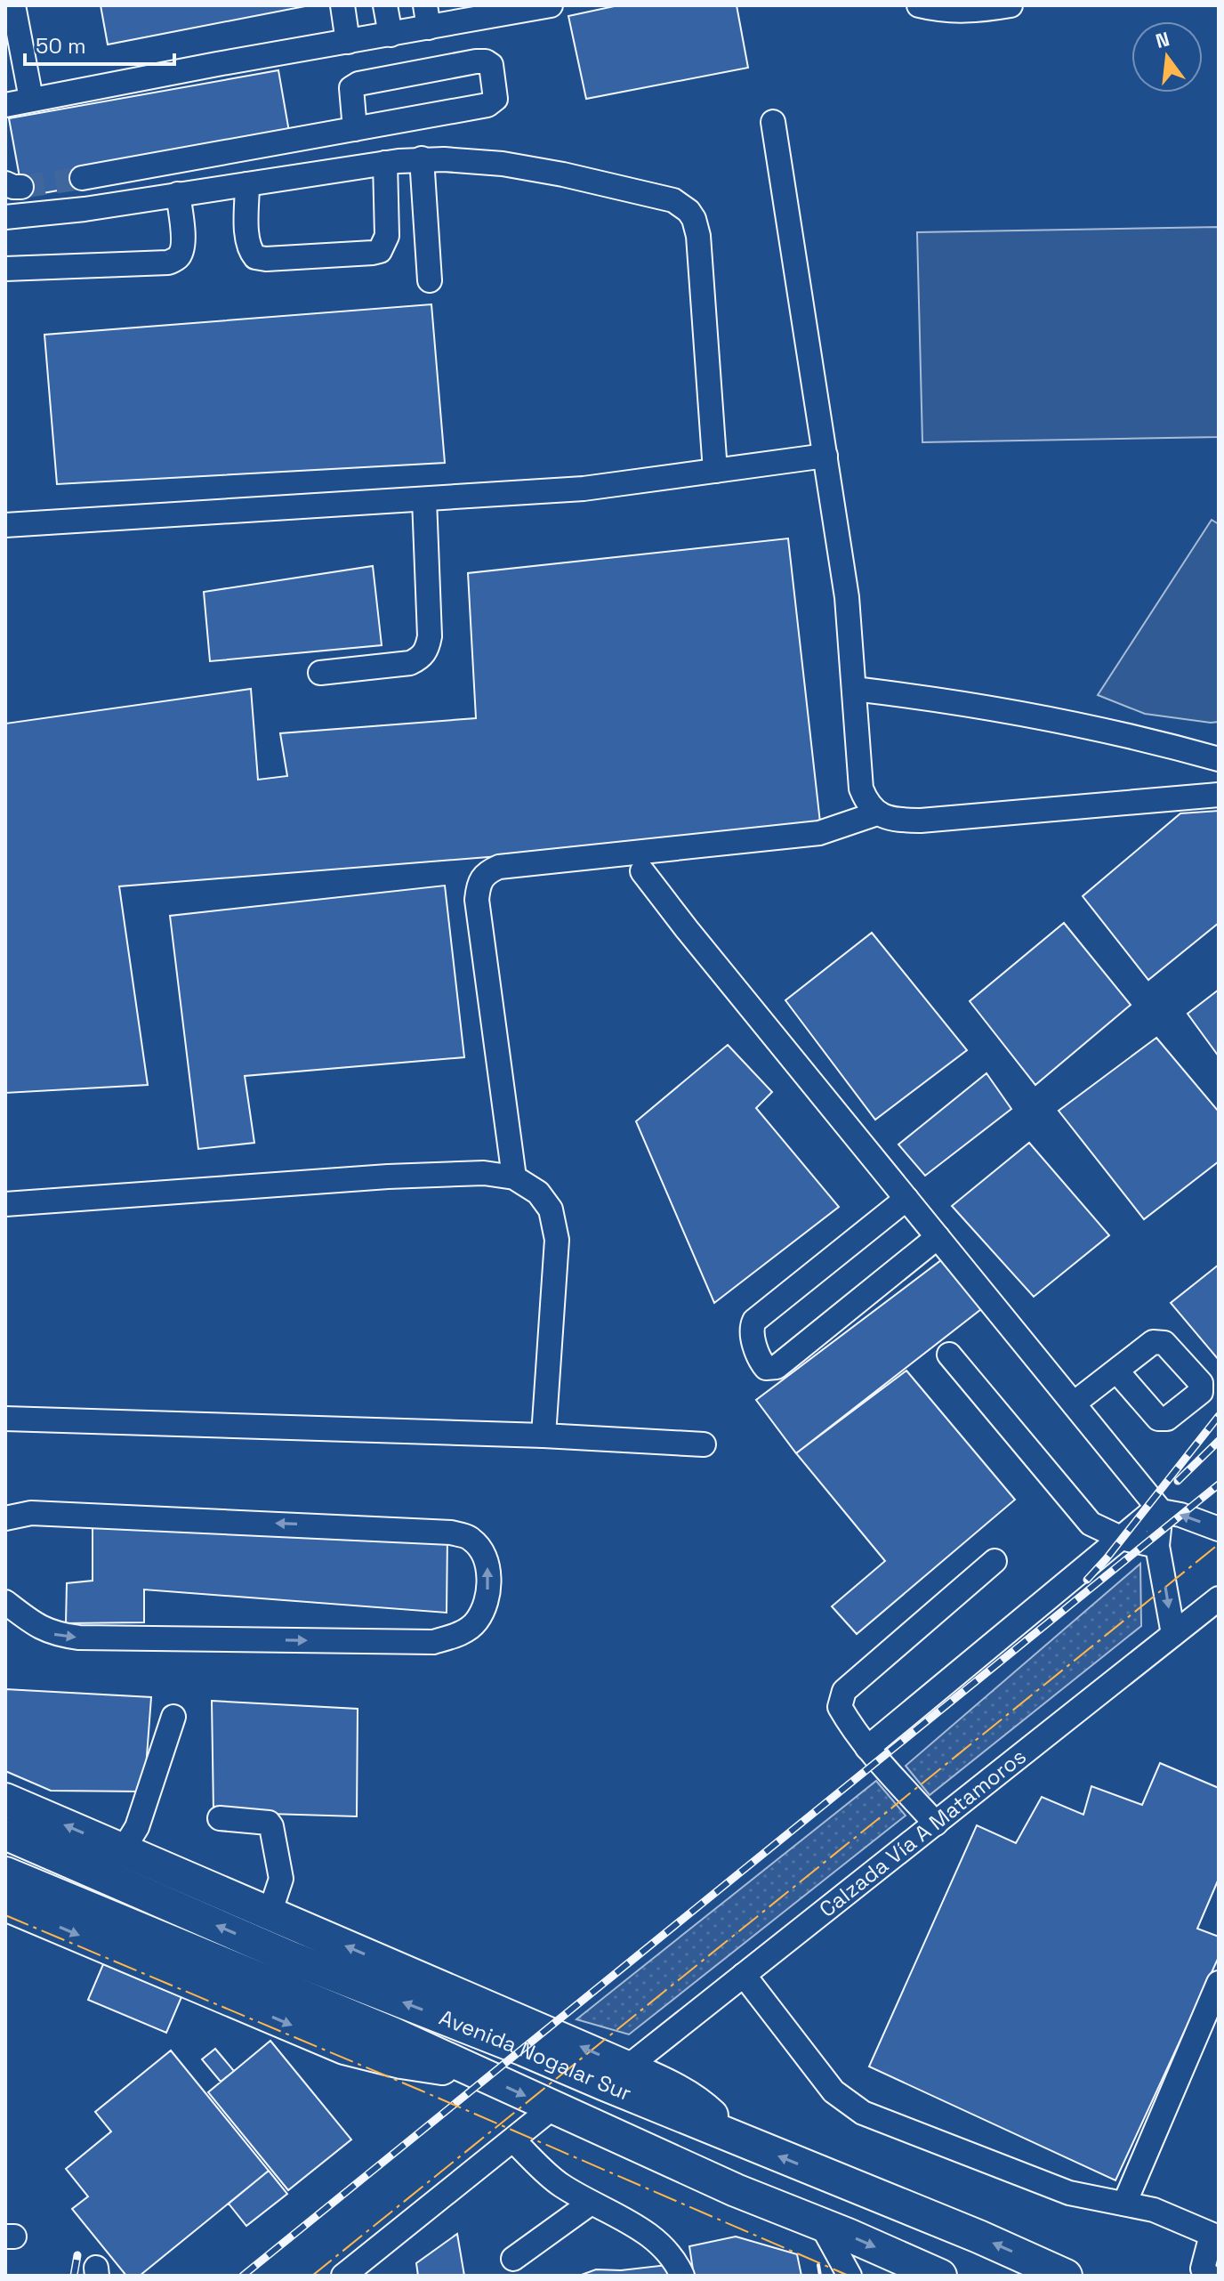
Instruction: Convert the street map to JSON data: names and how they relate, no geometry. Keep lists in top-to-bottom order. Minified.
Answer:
{"streets":{"highway":["Avenida Nogalar Sur"],"street":["Calzada Vía A Matamoros"]},"scale_bar":"50 m","north":"top"}
